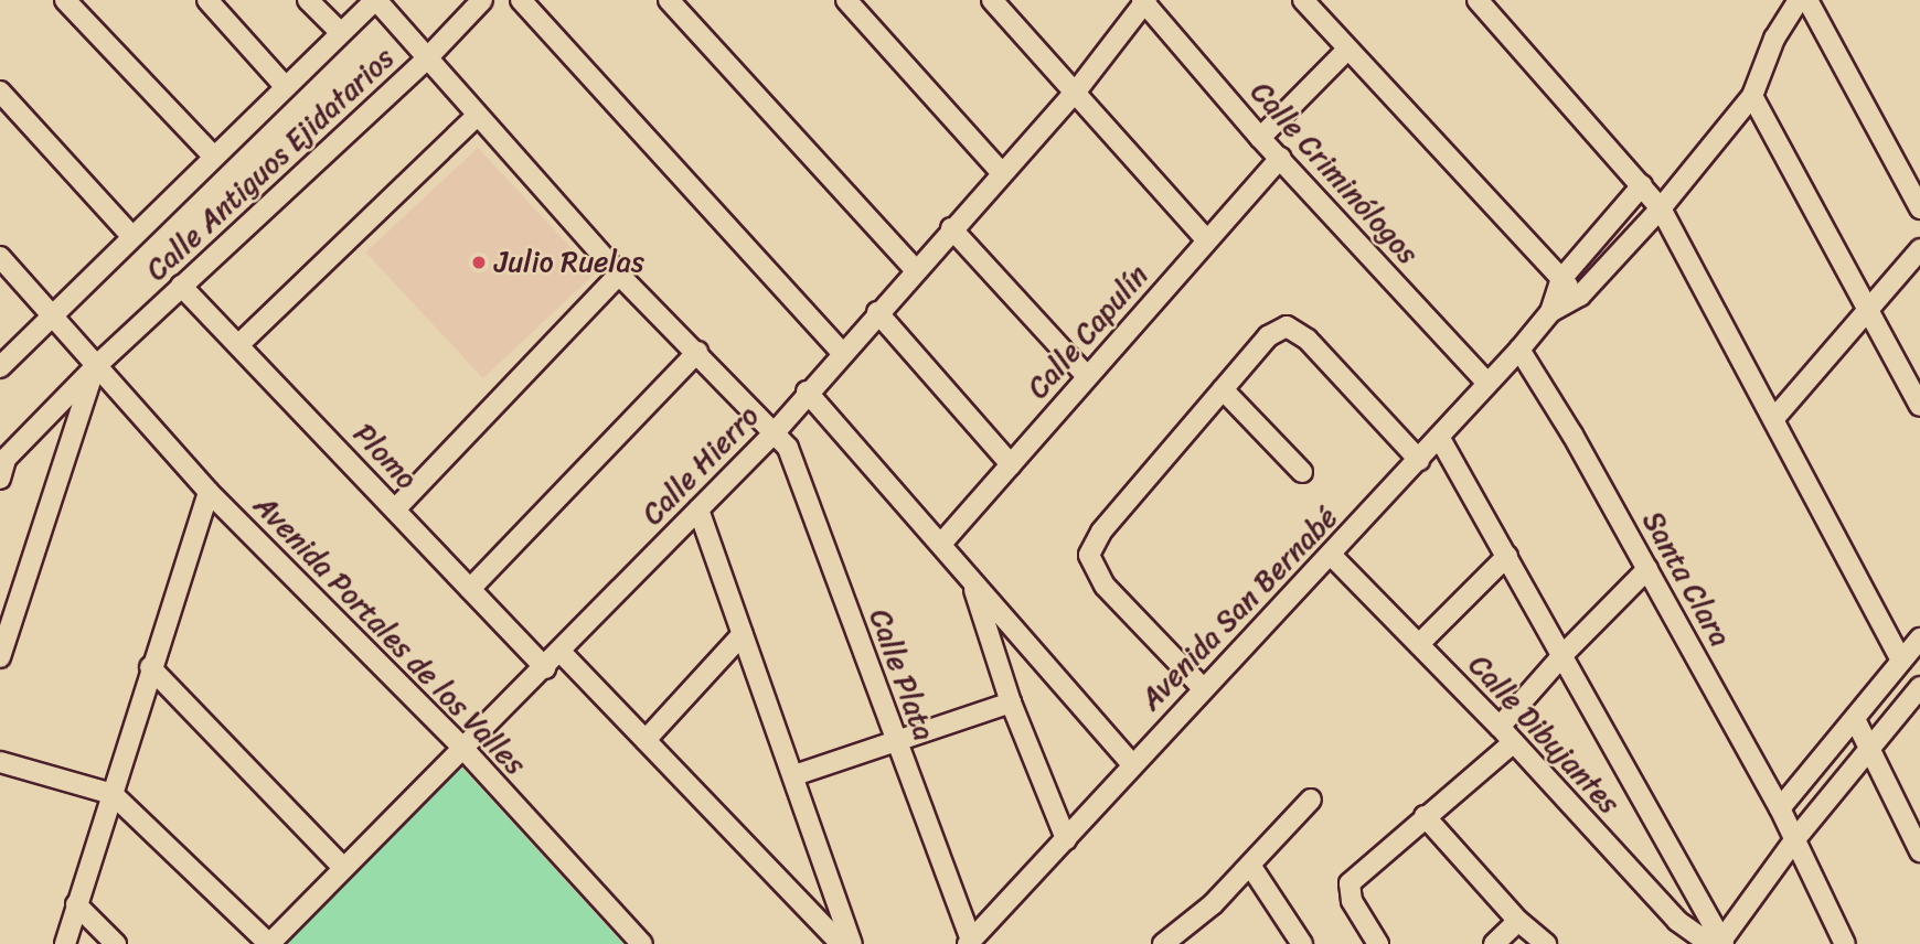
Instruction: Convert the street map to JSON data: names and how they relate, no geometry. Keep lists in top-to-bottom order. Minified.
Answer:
{"streets":{"street":["Calle Antiguos Ejidatarios","Calle Criminólogos","Calle Capulín","Plomo","Calle Hierro","Santa Clara","Avenida San Bernabé","Avenida Portales de los Valles","Calle Plata","Calle Dibujantes"]},"crossings":[["Calle Antiguos Ejidatarios","Plomo"],["Calle Antiguos Ejidatarios","Avenida Portales de los Valles"],["Calle Antiguos Ejidatarios","Calle Plata"],["Calle Criminólogos","Calle Capulín"],["Calle Criminólogos","Calle Hierro"],["Calle Criminólogos","Avenida San Bernabé"],["Plomo","Calle Hierro"],["Calle Hierro","Avenida Portales de los Valles"],["Calle Hierro","Calle Plata"],["Santa Clara","Avenida San Bernabé"],["Avenida San Bernabé","Calle Plata"],["Avenida San Bernabé","Calle Dibujantes"]],"places":["Julio Ruelas"]}
